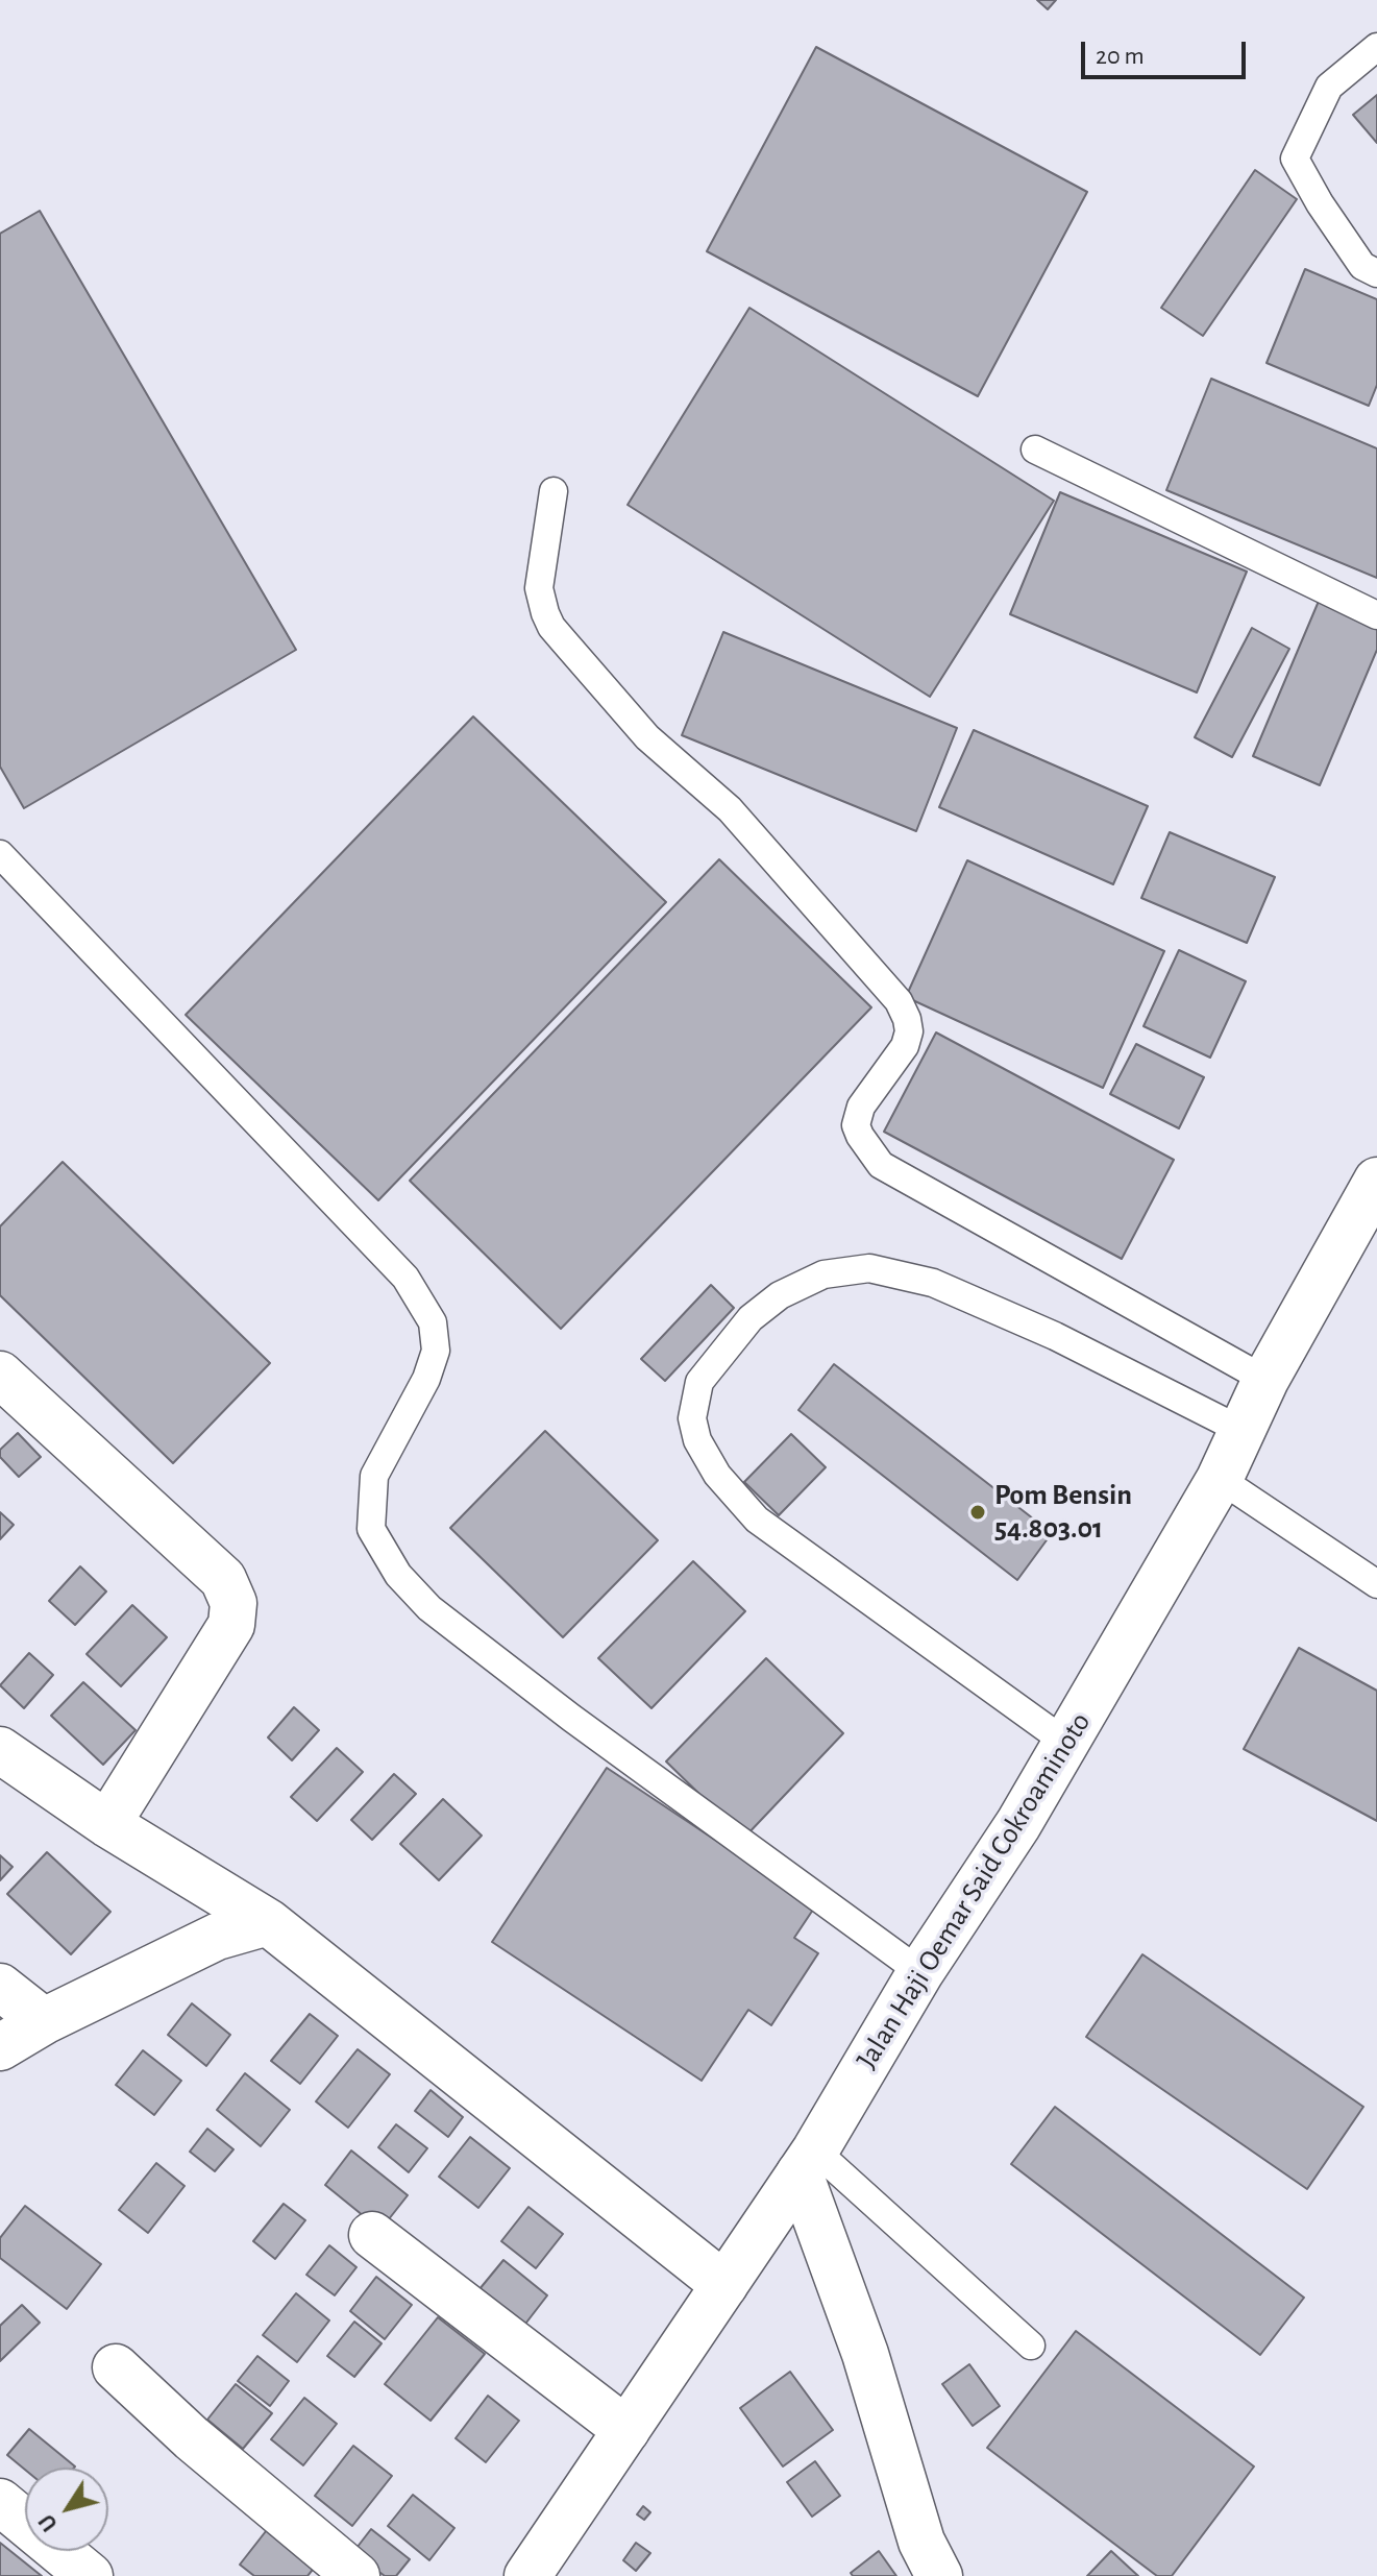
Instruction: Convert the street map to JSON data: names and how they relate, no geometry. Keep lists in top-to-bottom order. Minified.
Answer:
{"streets":{"main road":["Jalan Haji Oemar Said Cokroaminoto"]},"places":["Pom Bensin 54.803.01"],"scale_bar":"20 m","north":"bottom left"}
